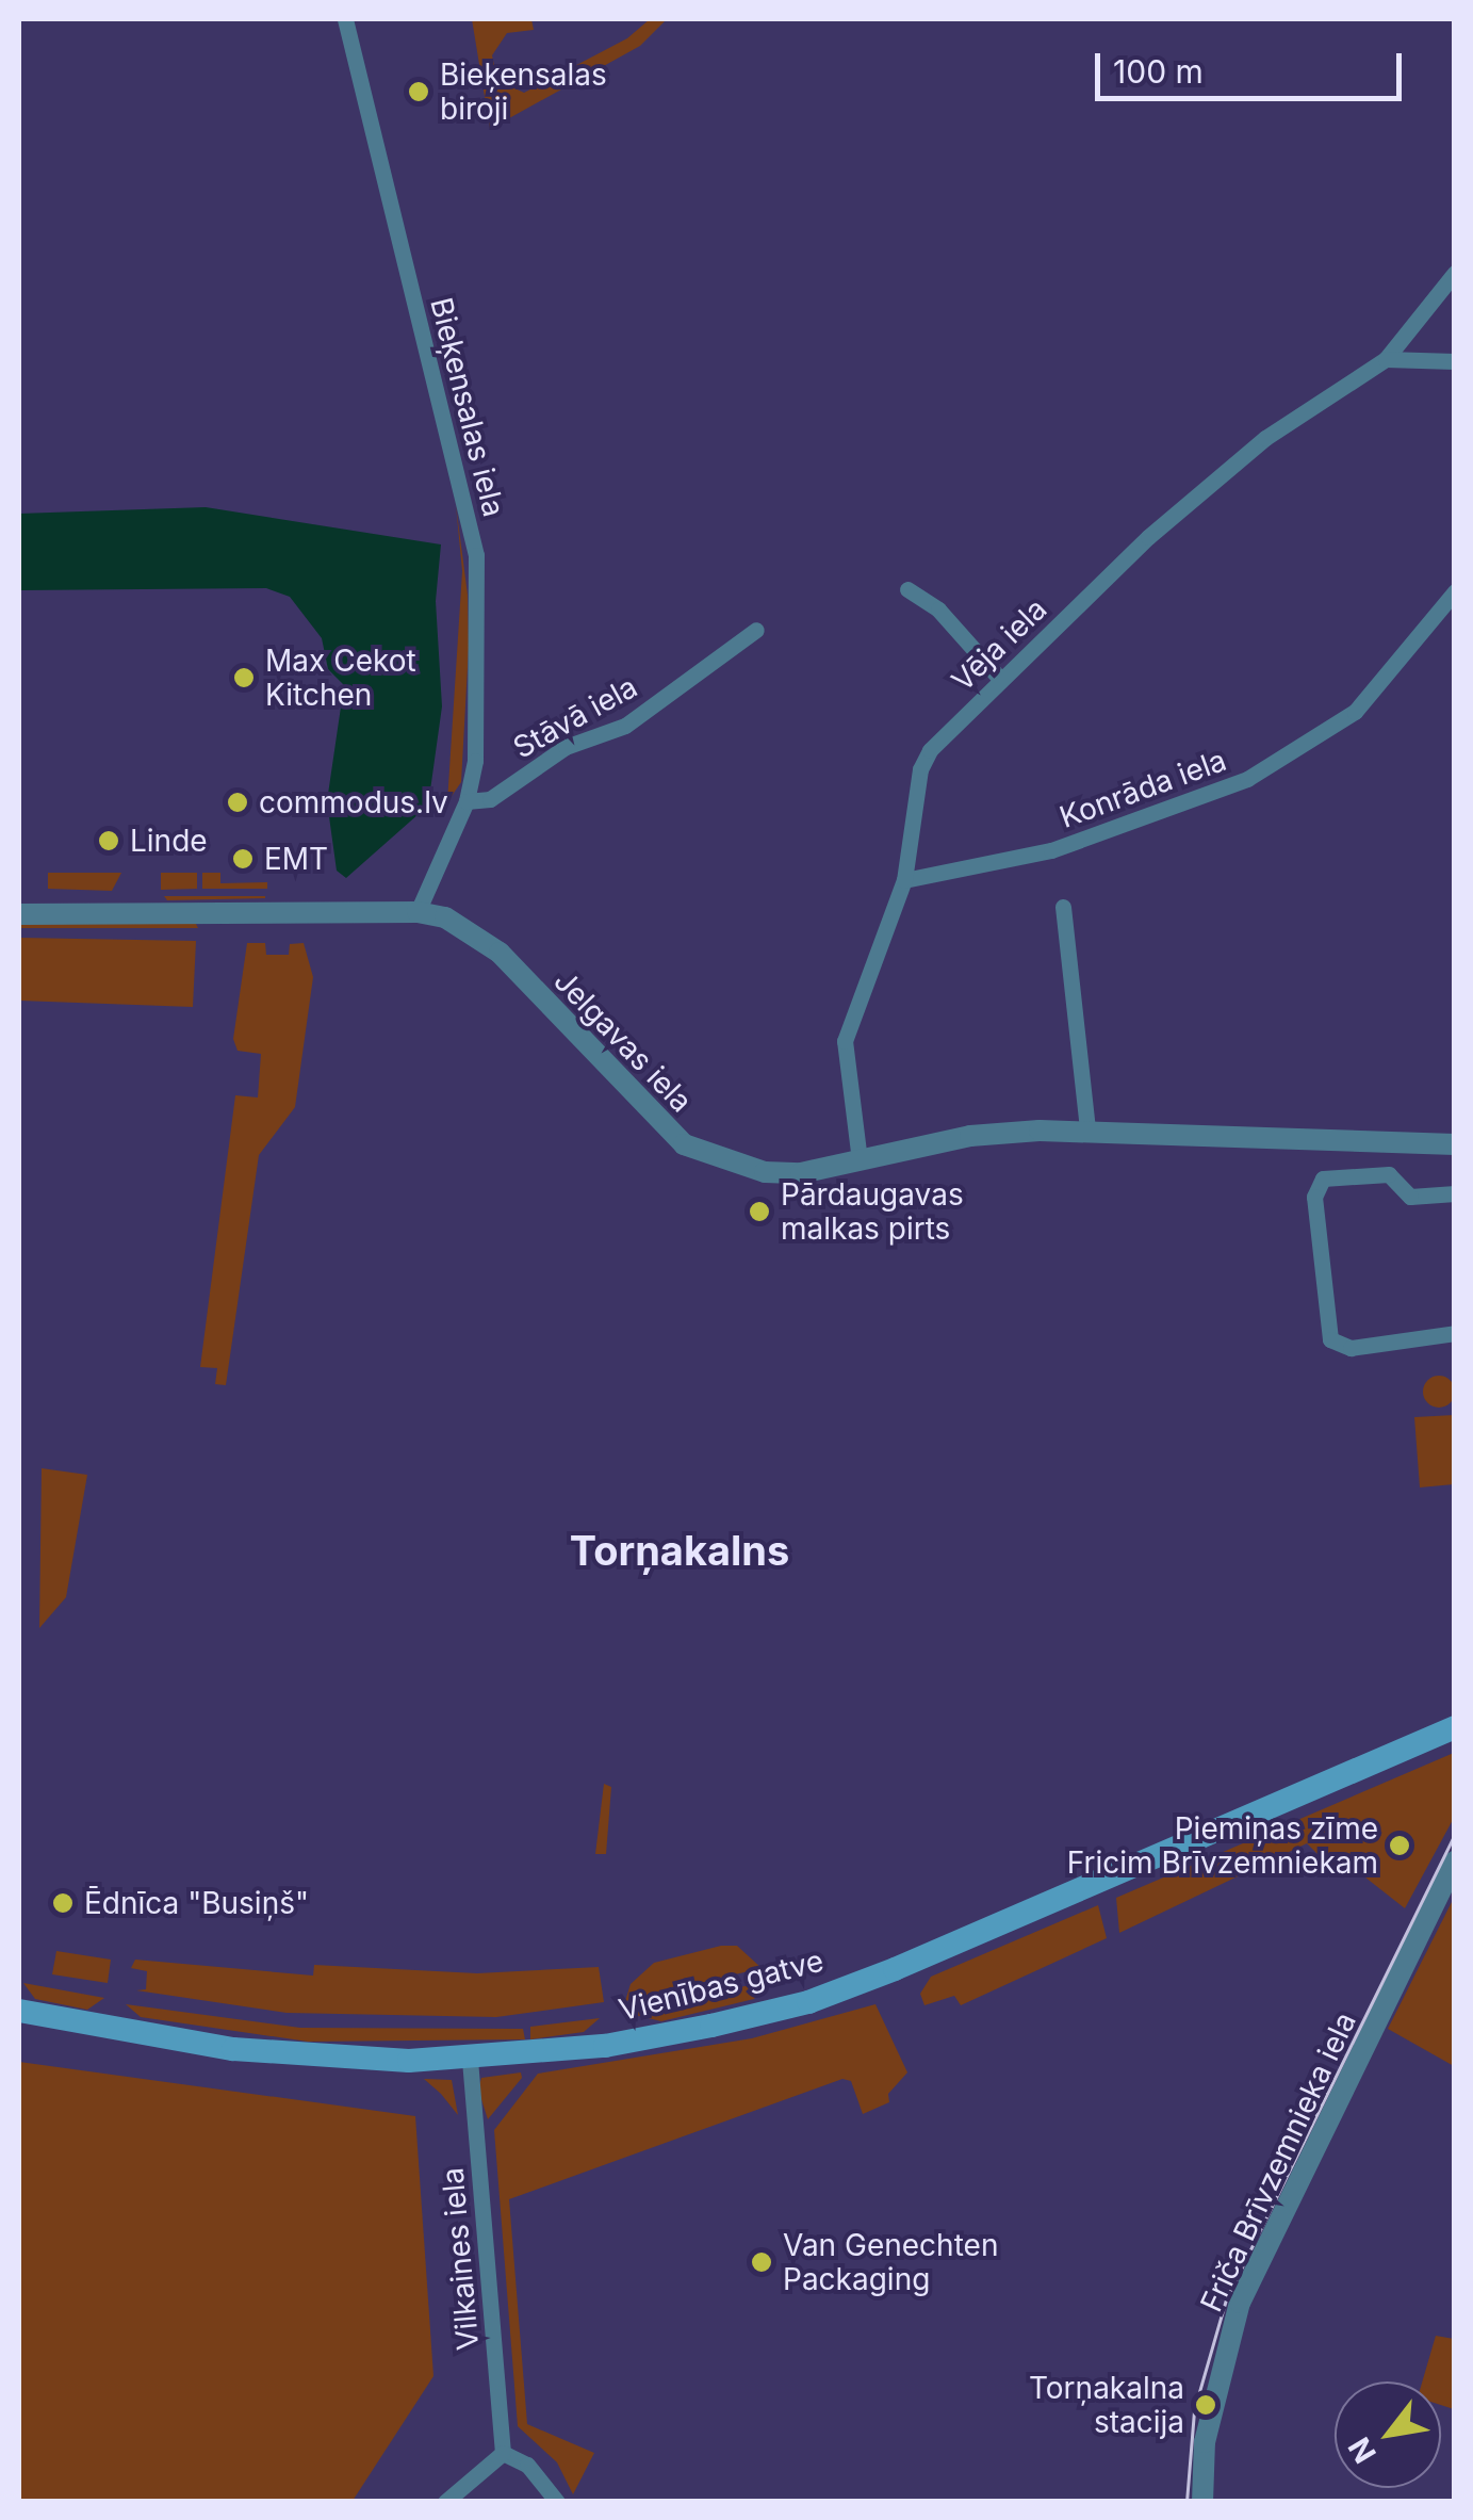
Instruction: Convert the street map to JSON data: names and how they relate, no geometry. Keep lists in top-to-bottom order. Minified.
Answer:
{"streets":{"main road":["Vienības gatve"],"street":["Bieķensalas iela","Vēja iela","Stāvā iela","Konrāda iela","Jelgavas iela","Friča Brīvzemnieka iela","Vilkaines iela"]},"crossings":[["Bieķensalas iela","Stāvā iela"],["Bieķensalas iela","Jelgavas iela"],["Vēja iela","Konrāda iela"],["Vēja iela","Jelgavas iela"],["Vienības gatve","Vilkaines iela"]],"districts":["Torņakalns"],"places":["Bieķensalas biroji","Max Cekot Kitchen","commodus.lv","Linde","EMT","Pārdaugavas malkas pirts","Piemiņas zīme Fricim Brīvzemniekam","Ēdnīca \"Busiņš\"","Van Genechten Packaging","Torņakalna stacija"],"scale_bar":"100 m","north":"bottom left"}
